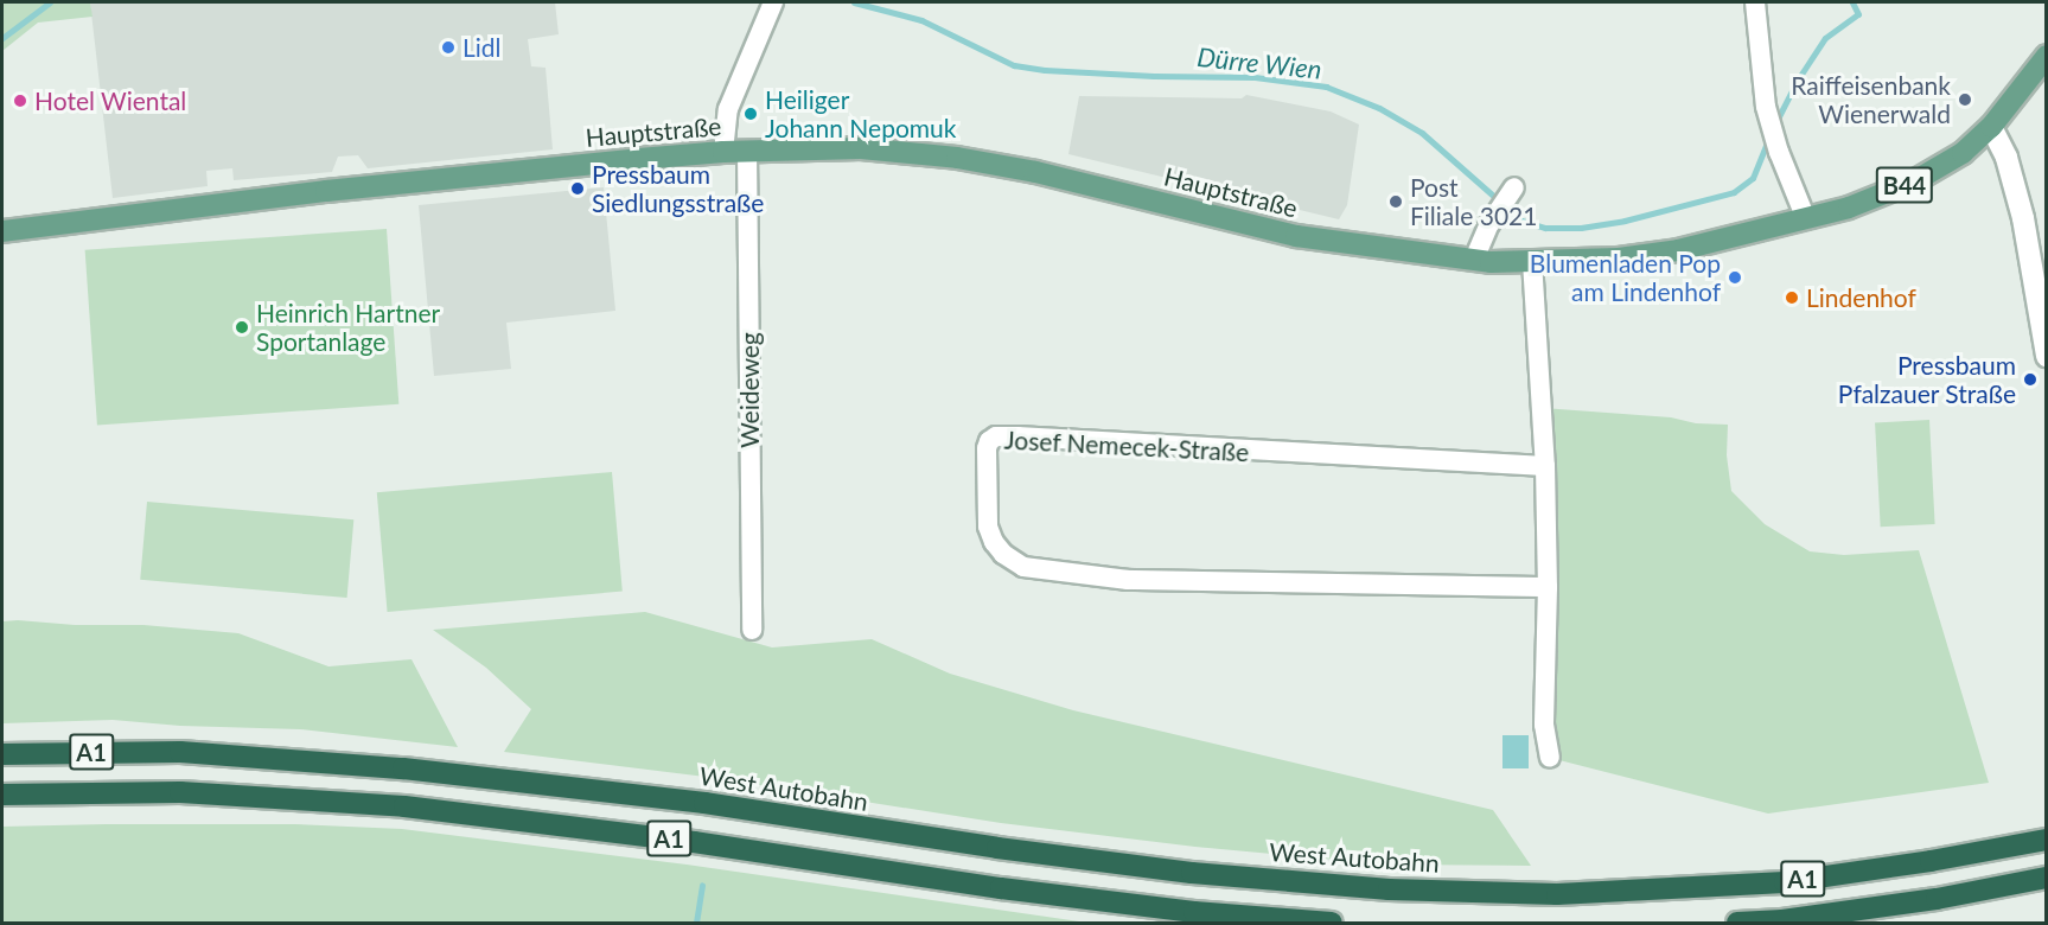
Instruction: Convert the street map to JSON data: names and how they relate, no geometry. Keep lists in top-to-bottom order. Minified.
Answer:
{"streets":{"highway":["A1","West Autobahn"],"main road":["Hauptstraße","B44"],"street":["Weideweg","Josef Nemecek-Straße"]},"crossings":[["Hauptstraße","Weideweg"]],"water":["Dürre Wien"],"places":["Lidl","Raiffeisenbank Wienerwald","Hotel Wiental","Heiliger Johann Nepomuk","Pressbaum Siedlungsstraße","Post Filiale 3021","Blumenladen Pop am Lindenhof","Lindenhof","Heinrich Hartner Sportanlage","Pressbaum Pfalzauer Straße"]}
